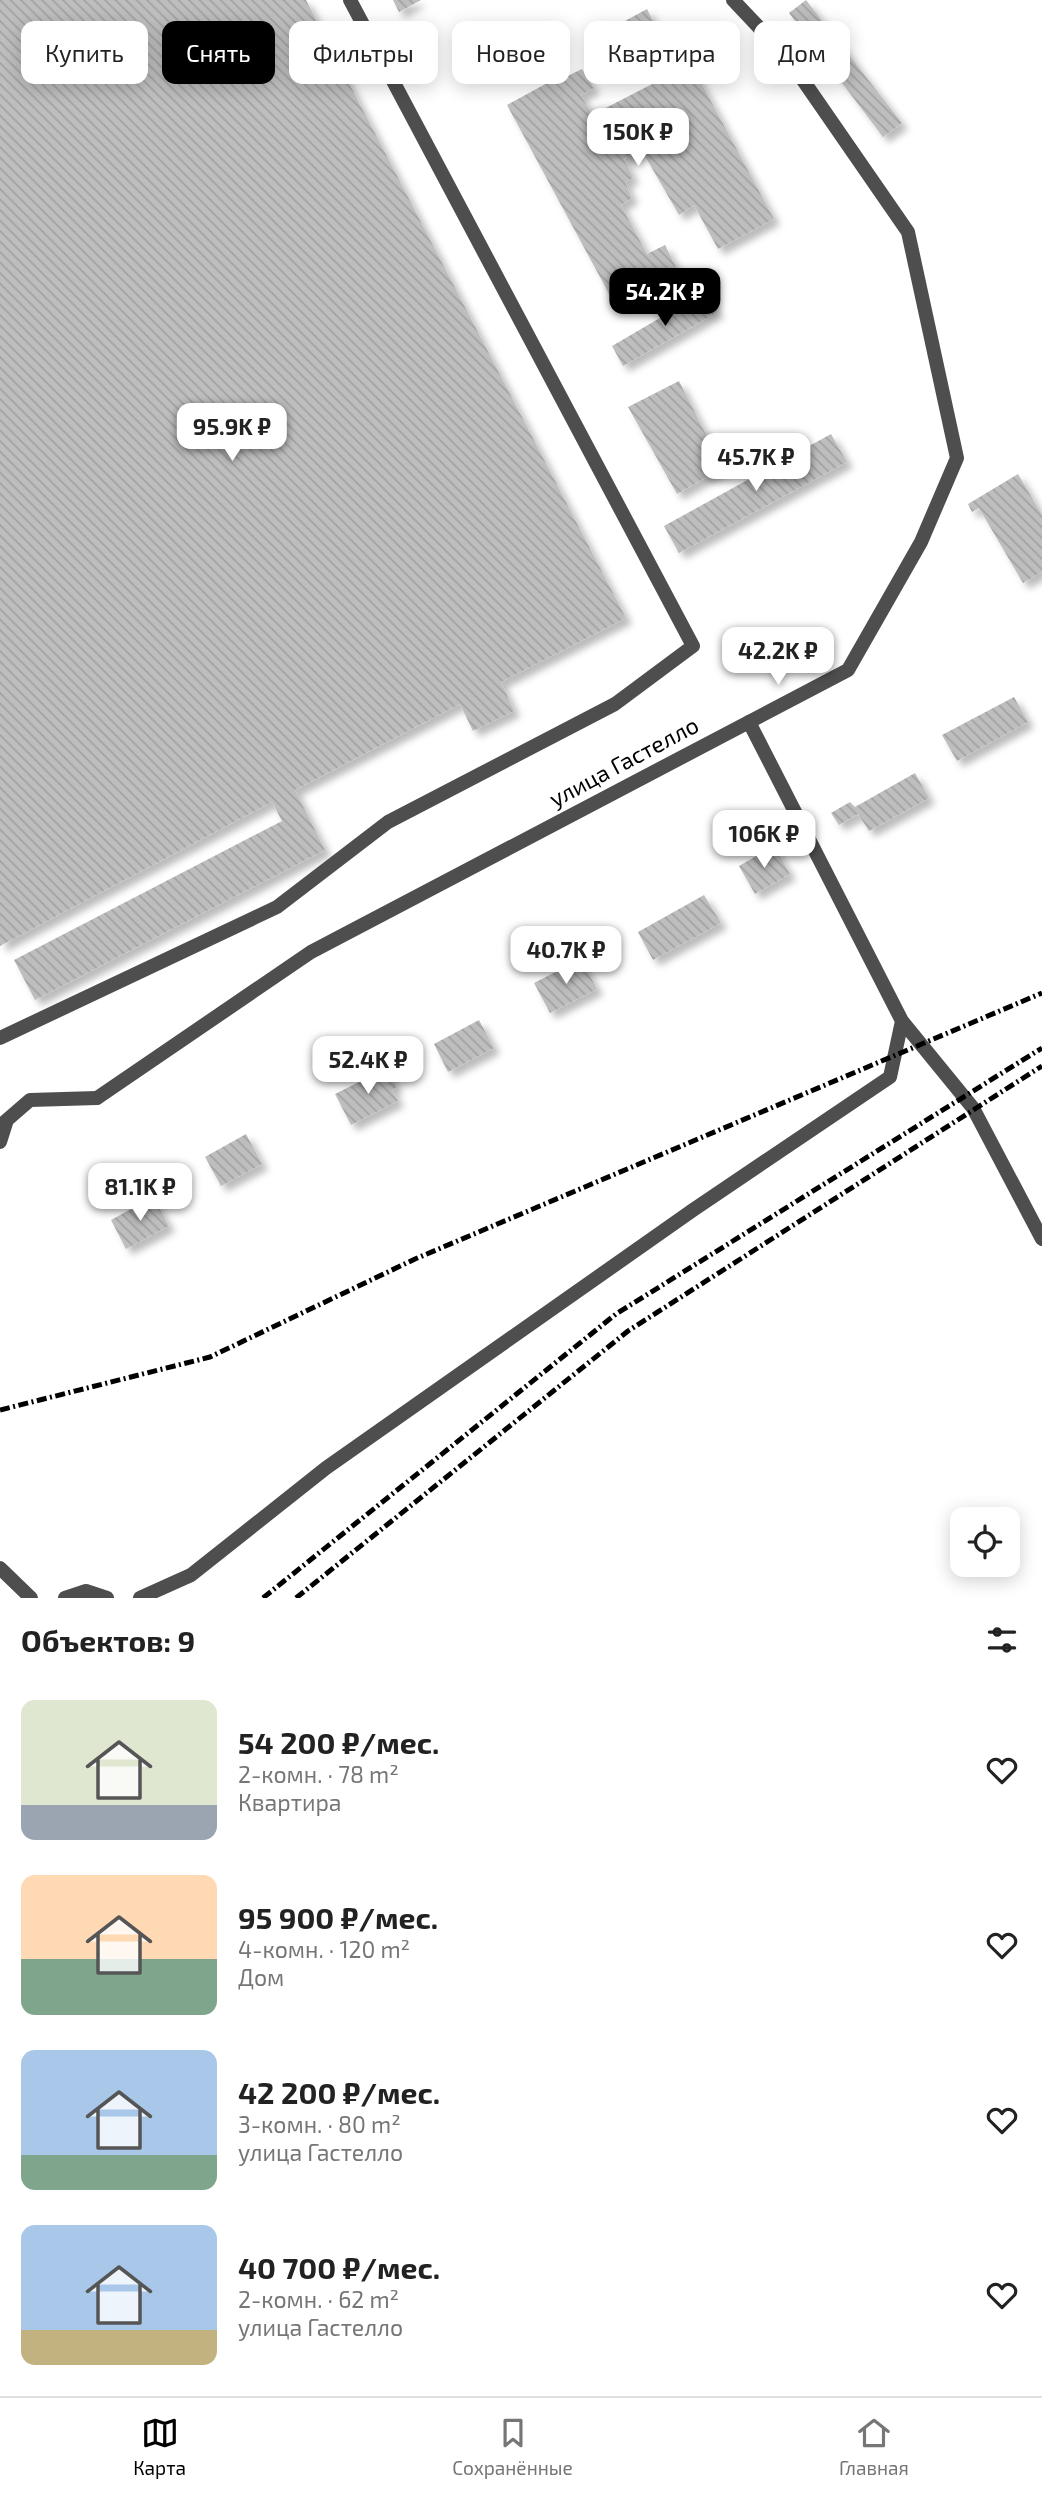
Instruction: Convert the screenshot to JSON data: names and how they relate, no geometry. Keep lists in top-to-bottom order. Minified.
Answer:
{"streets":{"street":["улица Гастелло"]},"page":{"chip":["Купить","Снять","Фильтры","Новое","Квартира","Дом"],"price":["150K ₽","54.2K ₽","95.9K ₽","45.7K ₽","42.2K ₽","106K ₽","40.7K ₽","52.4K ₽","81.1K ₽"],"heading":"Объектов: 9","list":[{"name":"54 200 ₽/мес.","note":"2-комн. · 78 m² · Квартира"},{"name":"95 900 ₽/мес.","note":"4-комн. · 120 m² · Дом"},{"name":"42 200 ₽/мес.","note":"3-комн. · 80 m² · улица Гастелло"},{"name":"40 700 ₽/мес.","note":"2-комн. · 62 m² · улица Гастелло"}],"tabs":["Карта","Сохранённые","Главная"]}}
